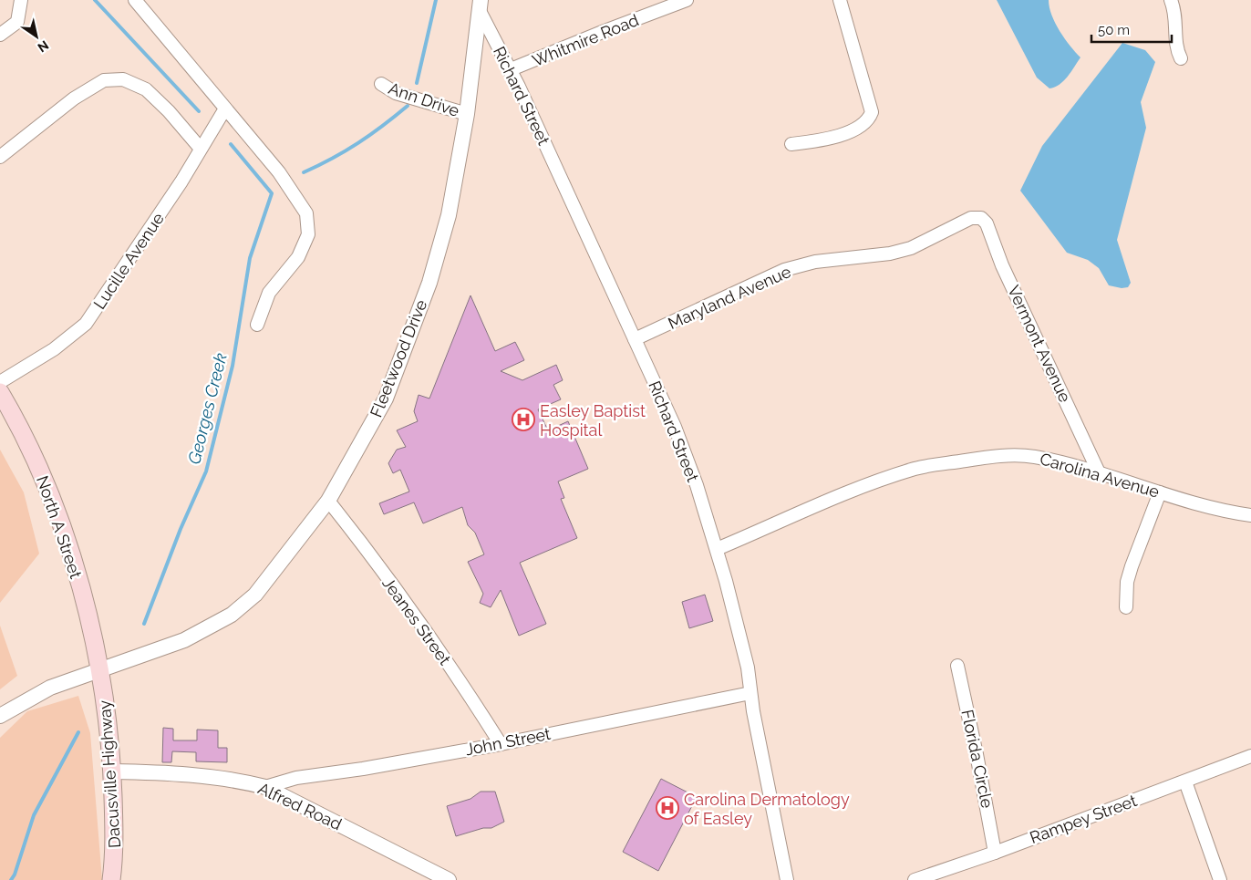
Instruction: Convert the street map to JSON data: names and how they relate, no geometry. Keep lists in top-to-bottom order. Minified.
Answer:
{"streets":{"main road":["North A Street","Dacusville Highway"],"street":["Whitmire Road","Richard Street","Ann Drive","Lucille Avenue","Maryland Avenue","Vermont Avenue","Fleetwood Drive","Carolina Avenue","Jeanes Street","John Street","Florida Circle","Alfred Road","Rampey Street"]},"crossings":[["Whitmire Road","Richard Street"],["Richard Street","Maryland Avenue"],["Richard Street","Fleetwood Drive"],["Richard Street","Carolina Avenue"],["Richard Street","John Street"],["Ann Drive","Fleetwood Drive"],["Maryland Avenue","Vermont Avenue"],["Vermont Avenue","Carolina Avenue"],["Fleetwood Drive","North A Street"],["Fleetwood Drive","Jeanes Street"],["Fleetwood Drive","Dacusville Highway"],["North A Street","Dacusville Highway"],["Jeanes Street","John Street"],["John Street","Alfred Road"],["Florida Circle","Rampey Street"],["Dacusville Highway","Alfred Road"]],"water":["Georges Creek"],"places":{"hospital":["Easley Baptist Hospital","Carolina Dermatology of Easley"]},"scale_bar":"50 m","north":"bottom right"}
